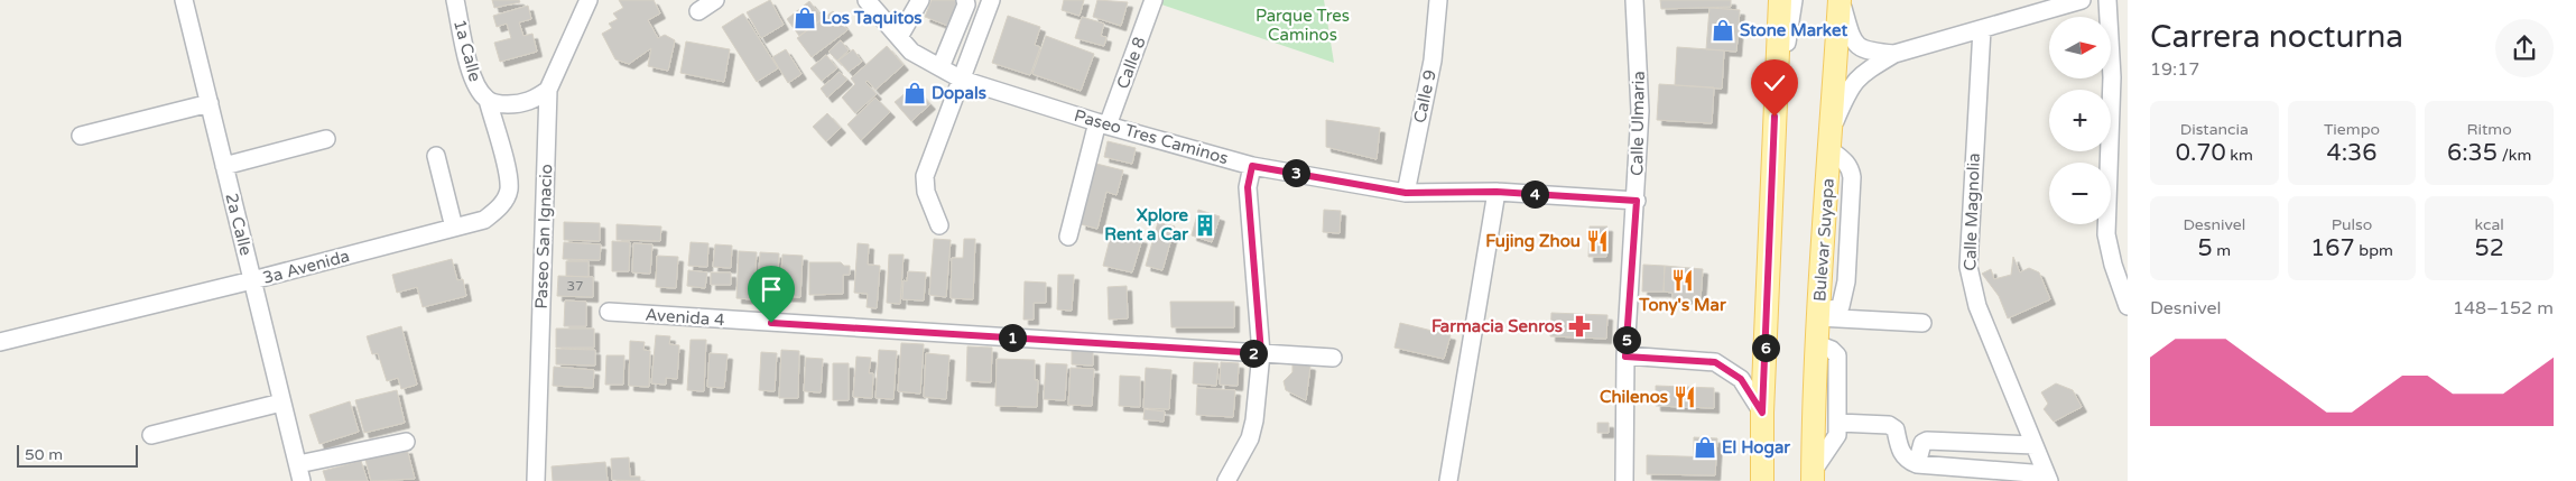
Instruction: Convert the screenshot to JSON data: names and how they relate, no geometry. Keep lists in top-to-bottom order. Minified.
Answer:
{"streets":{"main road":["Bulevar Suyapa"],"street":["1a Calle","Calle 8","Calle 9","Calle Ulmaria","Paseo Tres Caminos","Calle Magnolia","2a Calle","Paseo San Ignacio","3a Avenida","Avenida 4"]},"crossings":[["1a Calle","Paseo San Ignacio"],["1a Calle","3a Avenida"],["Calle 8","Paseo Tres Caminos"],["Calle 9","Paseo Tres Caminos"],["Calle Ulmaria","Paseo Tres Caminos"],["2a Calle","3a Avenida"]],"parks":["Parque Tres Caminos"],"places":{"shop":["Los Taquitos","Stone Market","Dopals","El Hogar"],"building":["Xplore Rent a Car"],"restaurant":["Fujing Zhou","Tony's Mar","Chilenos"],"pharmacy":["Farmacia Senros"]},"house_numbers":["37"],"scale_bar":"50 m","north":"right","page":{"heading":["Carrera nocturna","19:17"],"map_buttons":["+","−"],"stats":[["Distancia","0.70 km"],["Tiempo","4:36"],["Ritmo","6:35 /km"],["Desnivel","5 m"],["Pulso","167 bpm"],["kcal","52"]],"pins":["3","4","1","5","6","2"],"chart":["Desnivel","148–152 m"],"scale":"50 m"}}
